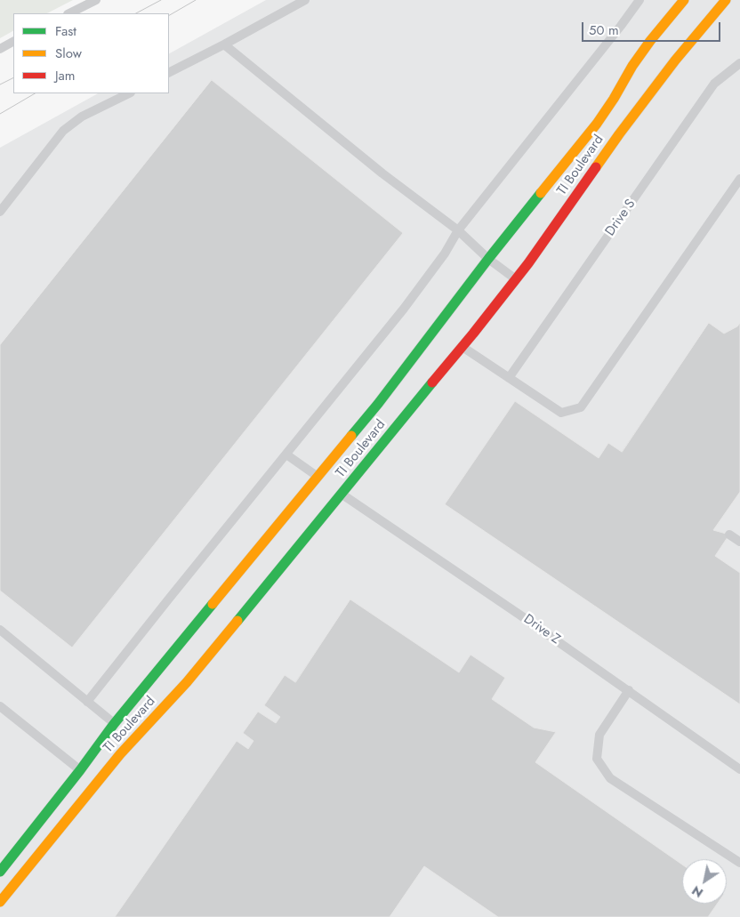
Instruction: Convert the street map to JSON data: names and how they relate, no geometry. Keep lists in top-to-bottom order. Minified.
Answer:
{"streets":{"street":["TI Boulevard"],"lane":["Drive S","Drive Z"]},"crossings":[["TI Boulevard","Drive Z"]],"legend":["Fast","Slow","Jam"],"scale_bar":"50 m","north":"bottom left"}
